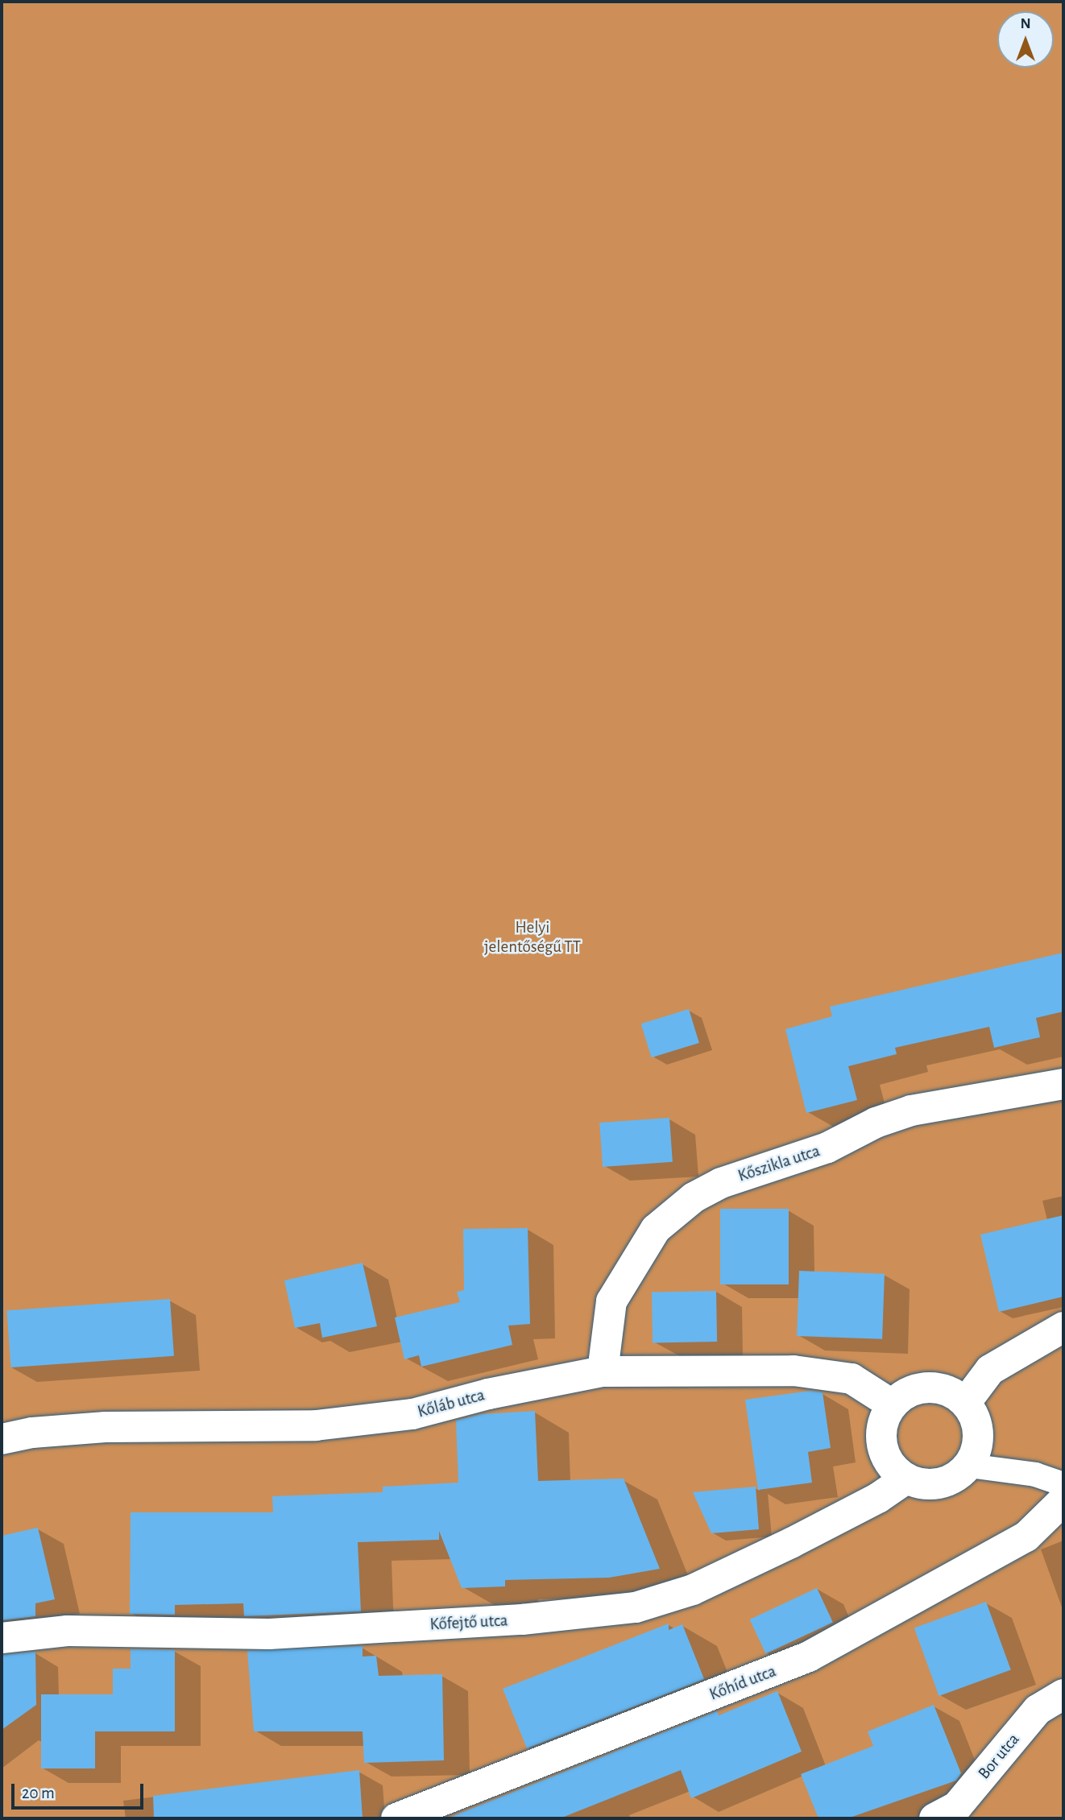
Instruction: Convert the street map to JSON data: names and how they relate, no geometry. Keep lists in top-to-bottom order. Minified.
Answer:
{"streets":{"street":["Kőszikla utca","Kőláb utca","Kőfejtő utca","Kőhíd utca","Bor utca"]},"crossings":[["Kőszikla utca","Kőláb utca"],["Kőláb utca","Kőfejtő utca"]],"parks":["Helyi jelentőségű TT"],"scale_bar":"20 m","north":"top"}
